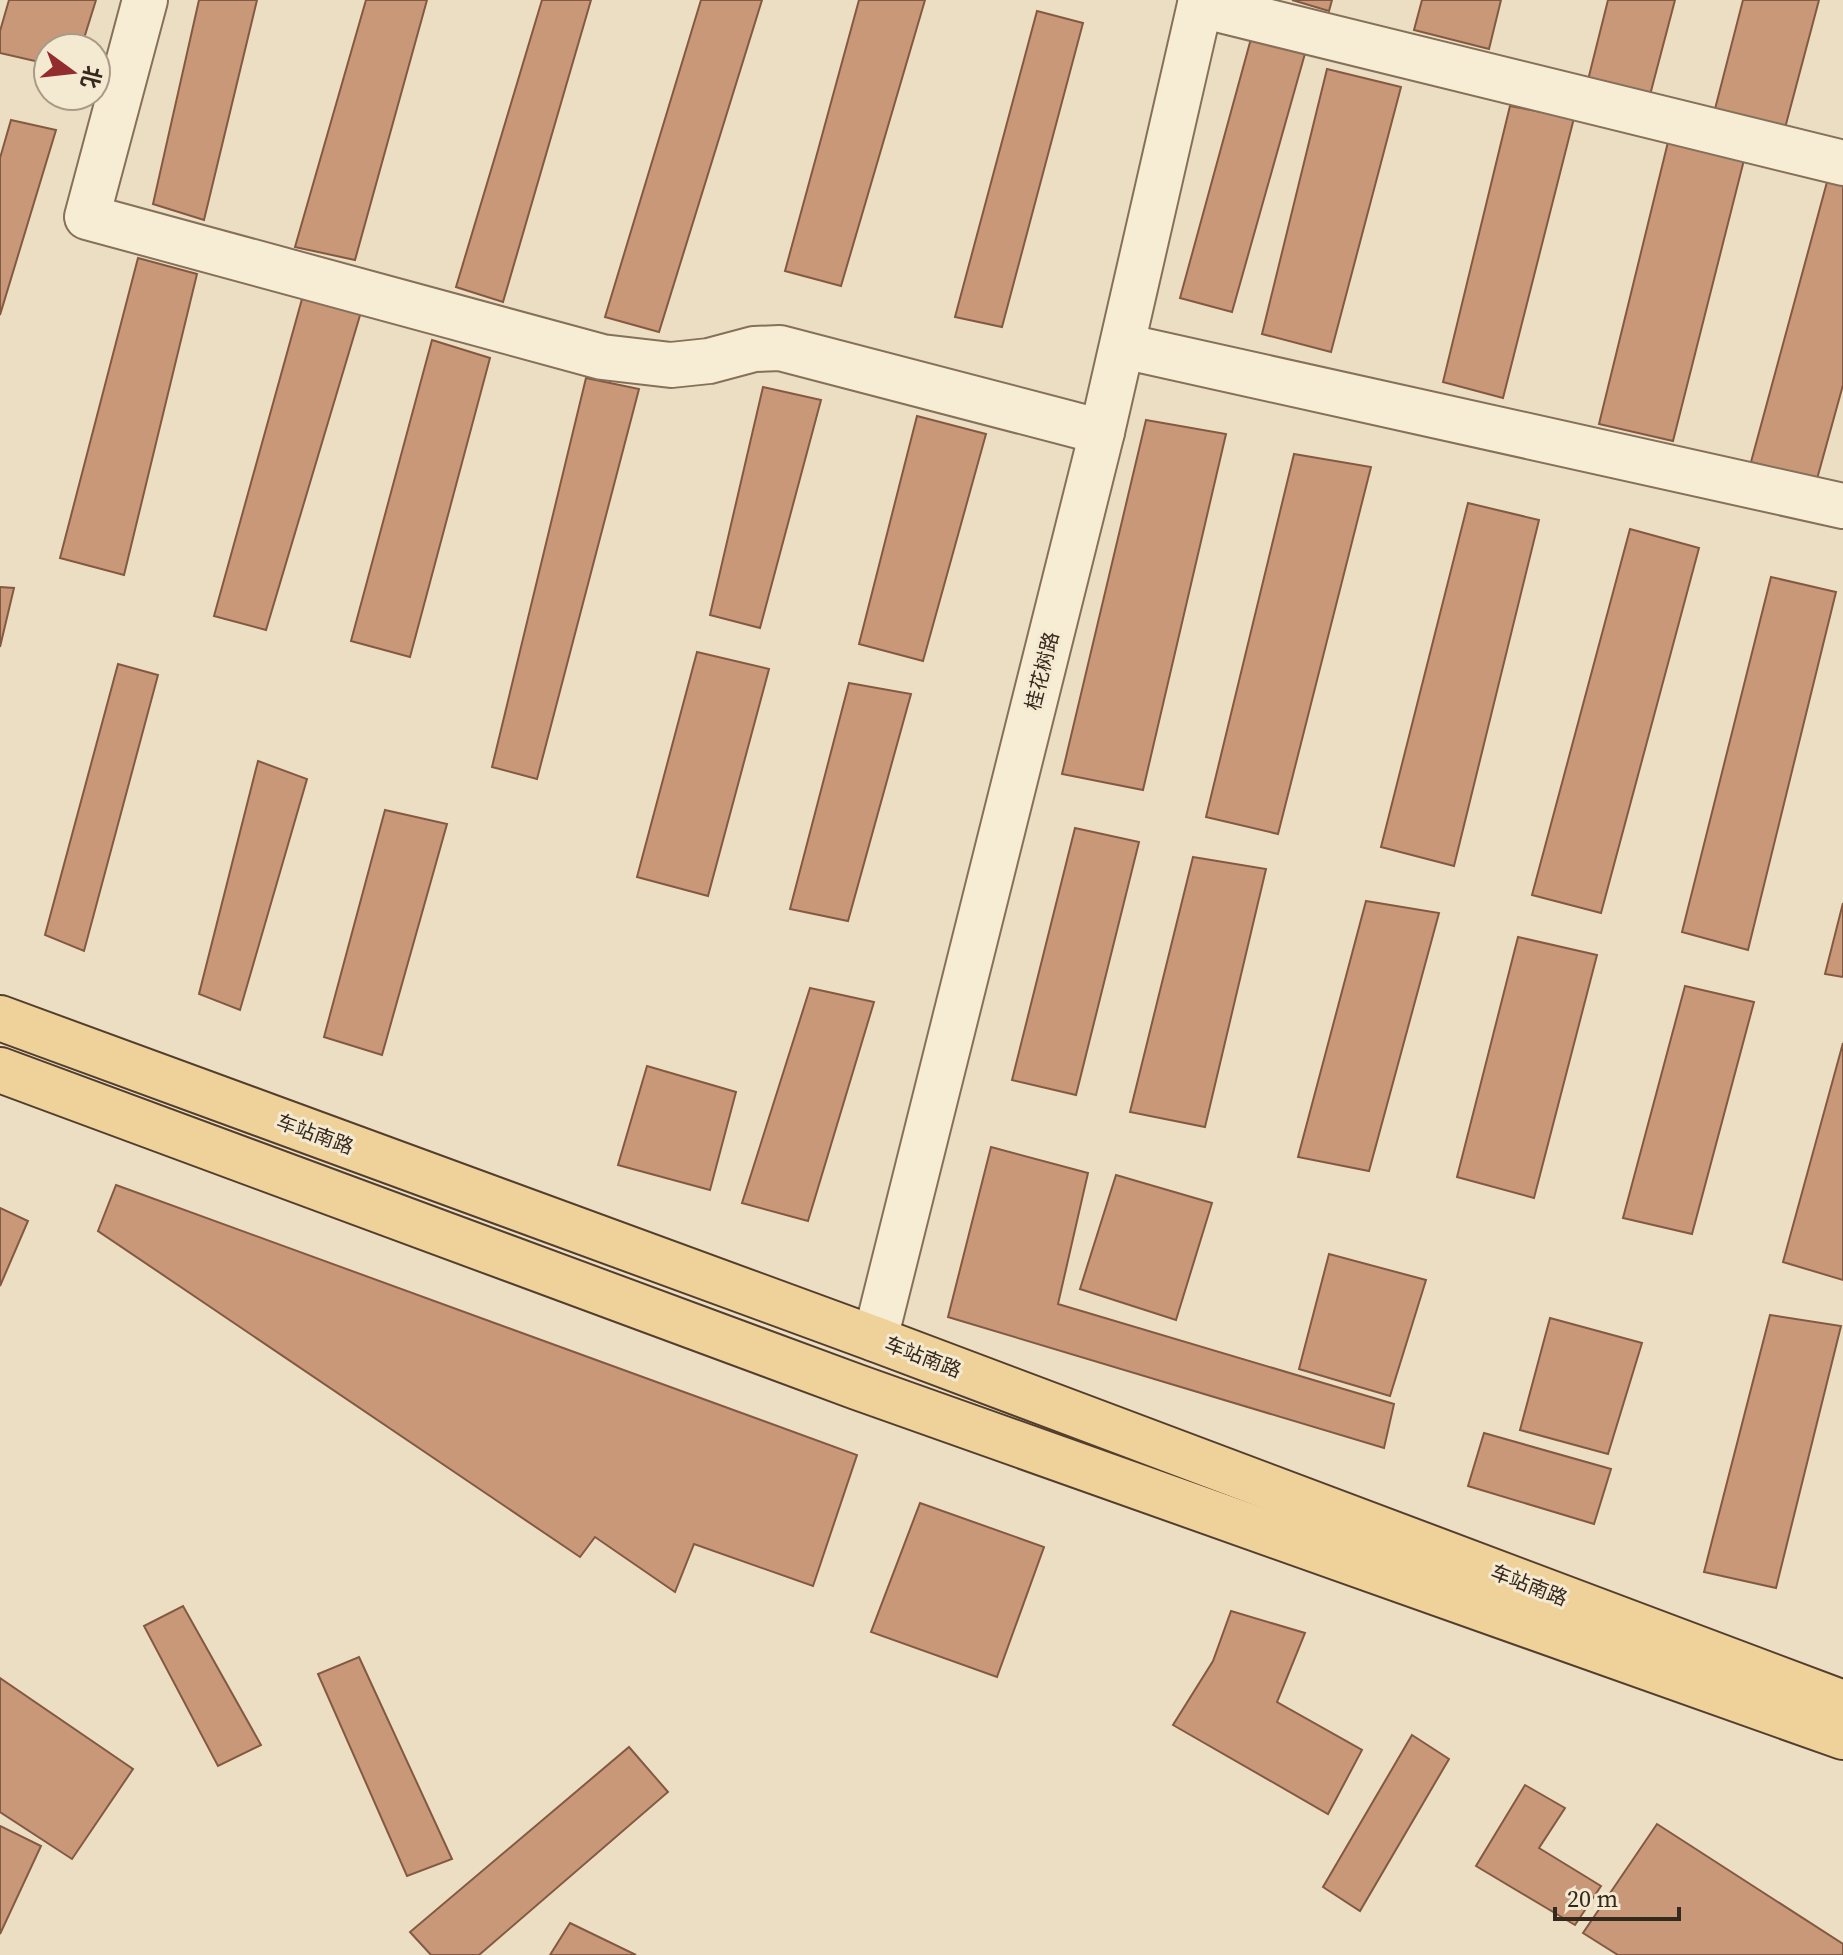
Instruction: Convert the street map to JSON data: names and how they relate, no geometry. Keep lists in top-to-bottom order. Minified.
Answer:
{"streets":{"main road":["车站南路"],"street":["桂花树路"]},"crossings":[["桂花树路","车站南路"]],"scale_bar":"20 m","north":"right"}
